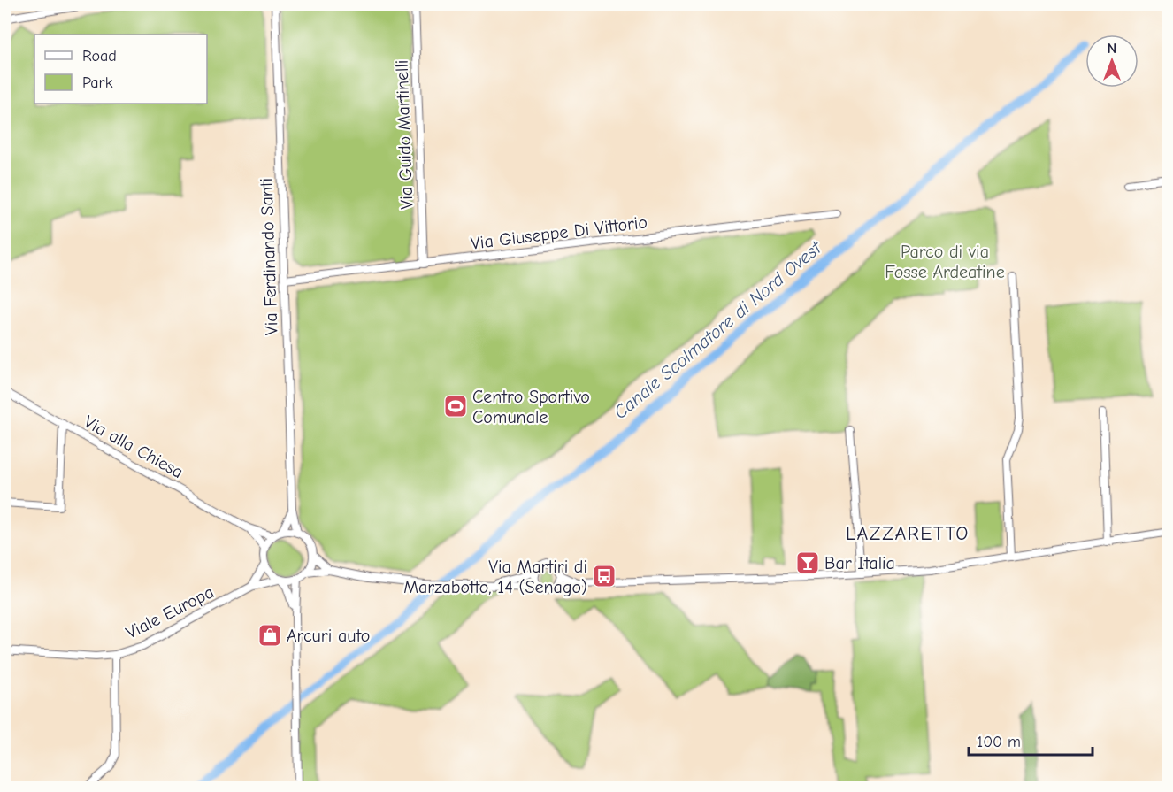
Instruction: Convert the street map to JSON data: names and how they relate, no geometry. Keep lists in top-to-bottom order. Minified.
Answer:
{"streets":{"street":["Via Guido Martinelli","Via Giuseppe Di Vittorio","Via Ferdinando Santi","Via alla Chiesa","Viale Europa"]},"crossings":[["Via Guido Martinelli","Via Giuseppe Di Vittorio"],["Via Giuseppe Di Vittorio","Via Ferdinando Santi"],["Via Ferdinando Santi","Via alla Chiesa"],["Via Ferdinando Santi","Viale Europa"],["Via alla Chiesa","Viale Europa"]],"districts":["LAZZARETTO"],"water":["Canale Scolmatore di Nord Ovest"],"parks":["Parco di via Fosse Ardeatine"],"places":{"sports":["Centro Sportivo Comunale"],"bar":["Bar Italia"],"bus stop":["Via Martiri di Marzabotto, 14 (Senago)"],"shop":["Arcuri auto"]},"legend":["Road","Park"],"scale_bar":"100 m","north":"top"}
